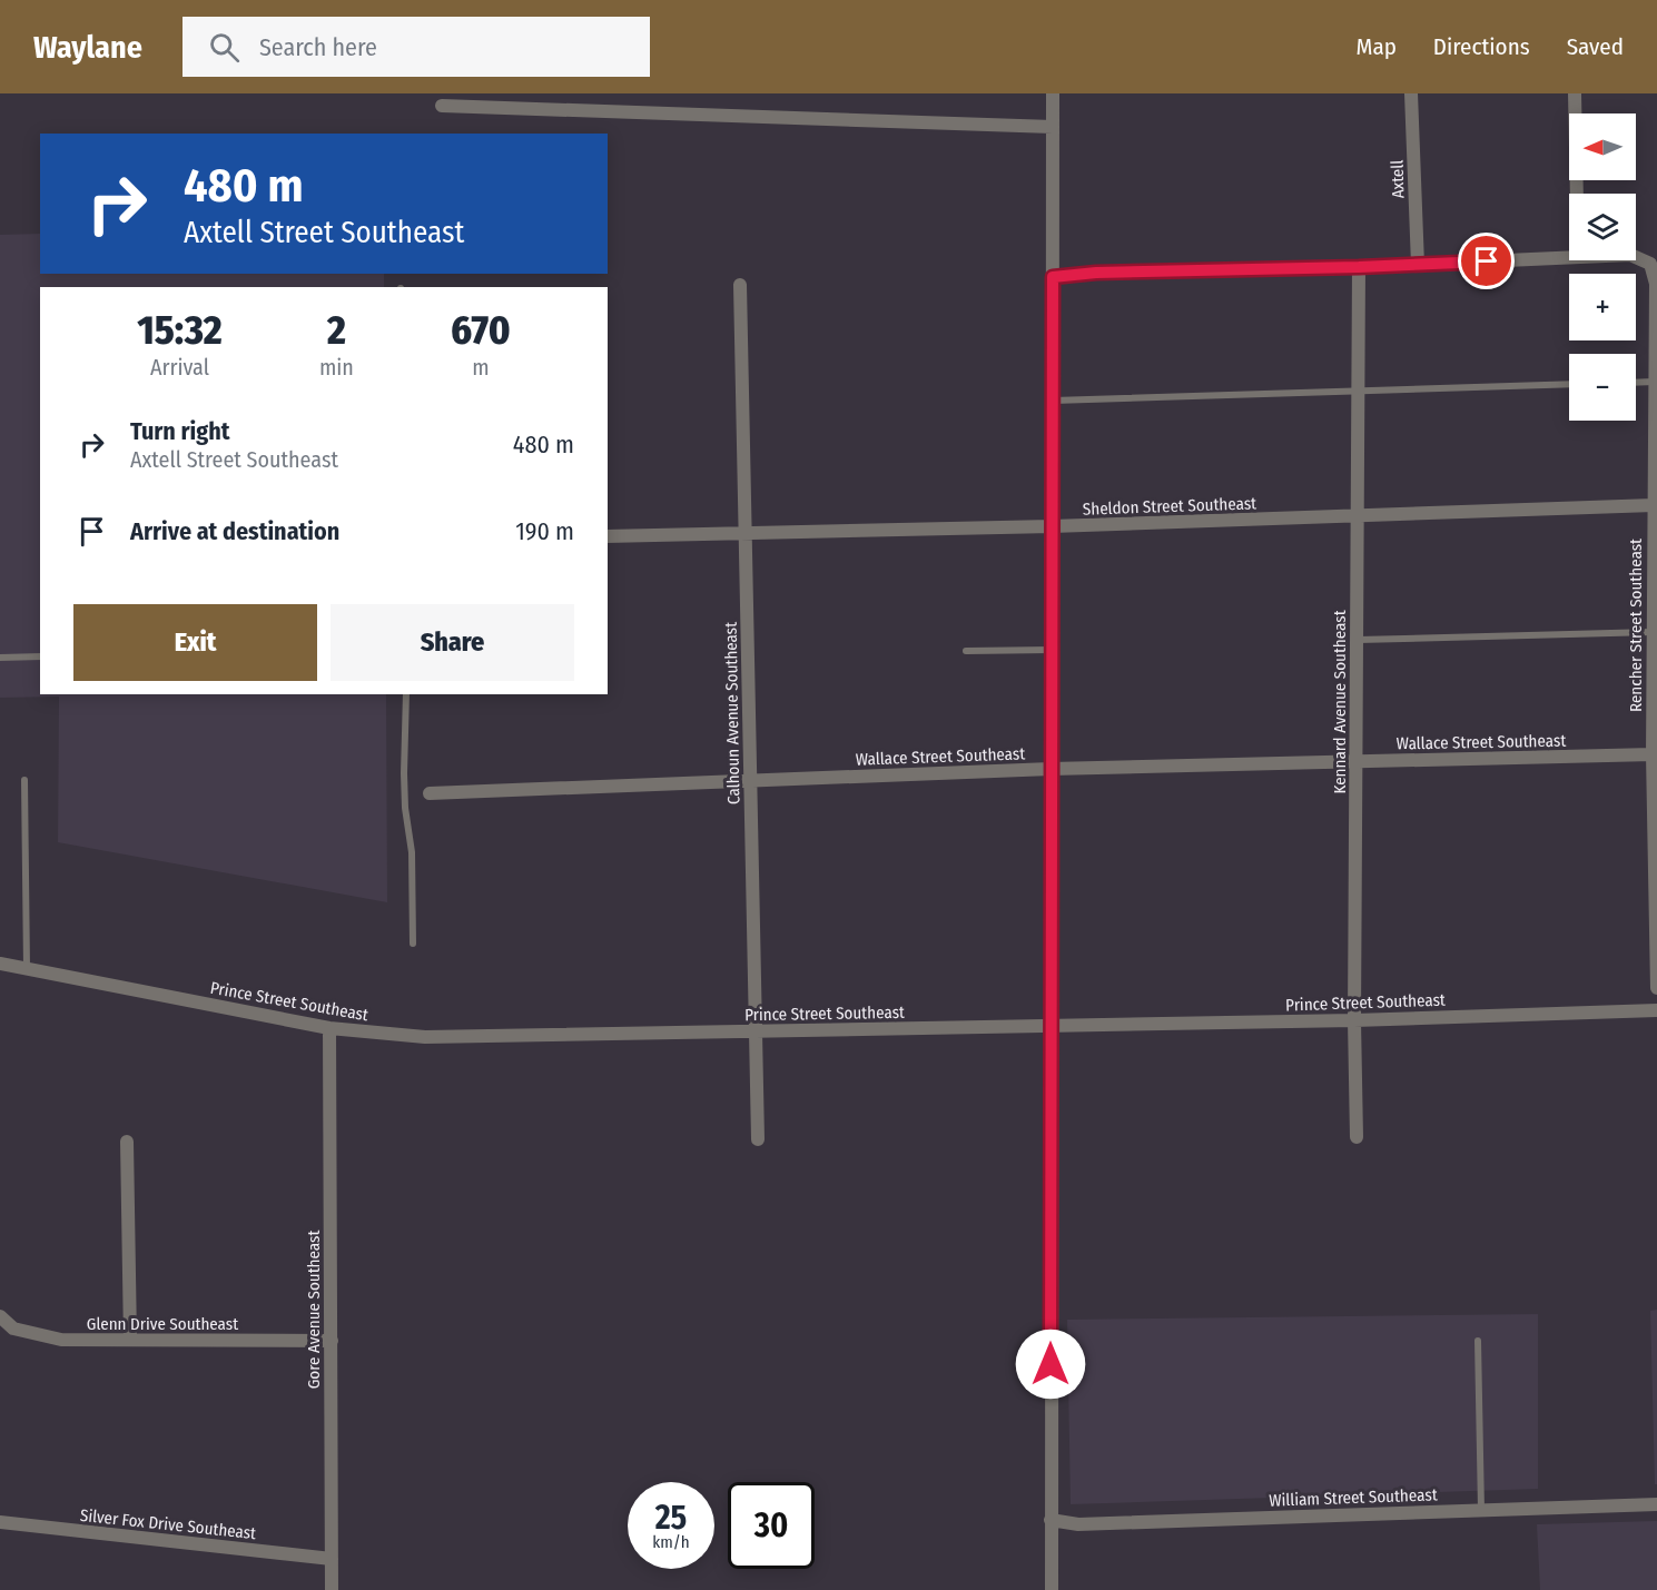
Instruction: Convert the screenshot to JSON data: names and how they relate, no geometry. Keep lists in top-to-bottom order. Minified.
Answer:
{"streets":{"street":["Axtell","Sheldon Street Southeast","Rencher Street Southeast","Kennard Avenue Southeast","Calhoun Avenue Southeast","Wallace Street Southeast","Prince Street Southeast","Gore Avenue Southeast","Glenn Drive Southeast","William Street Southeast","Silver Fox Drive Southeast"]},"crossings":[["Sheldon Street Southeast","Rencher Street Southeast"],["Sheldon Street Southeast","Kennard Avenue Southeast"],["Sheldon Street Southeast","Calhoun Avenue Southeast"],["Rencher Street Southeast","Wallace Street Southeast"],["Kennard Avenue Southeast","Wallace Street Southeast"],["Kennard Avenue Southeast","Prince Street Southeast"],["Calhoun Avenue Southeast","Wallace Street Southeast"],["Calhoun Avenue Southeast","Prince Street Southeast"],["Prince Street Southeast","Gore Avenue Southeast"],["Gore Avenue Southeast","Glenn Drive Southeast"],["Gore Avenue Southeast","Silver Fox Drive Southeast"]],"north":"left","page":{"header":"Waylane","search":"Search here","nav":["Map","Directions","Saved"],"map_buttons":["+","−"],"turn":["480 m","Axtell Street Southeast"],"eta":["15:32","Arrival","2","min","670","m"],"list":[{"name":"Turn right","note":"Axtell Street Southeast","value":"480 m"},{"name":"Arrive at destination","value":"190 m"}],"buttons":["Exit","Share"],"speed":"25 km/h","limit":"30"}}
